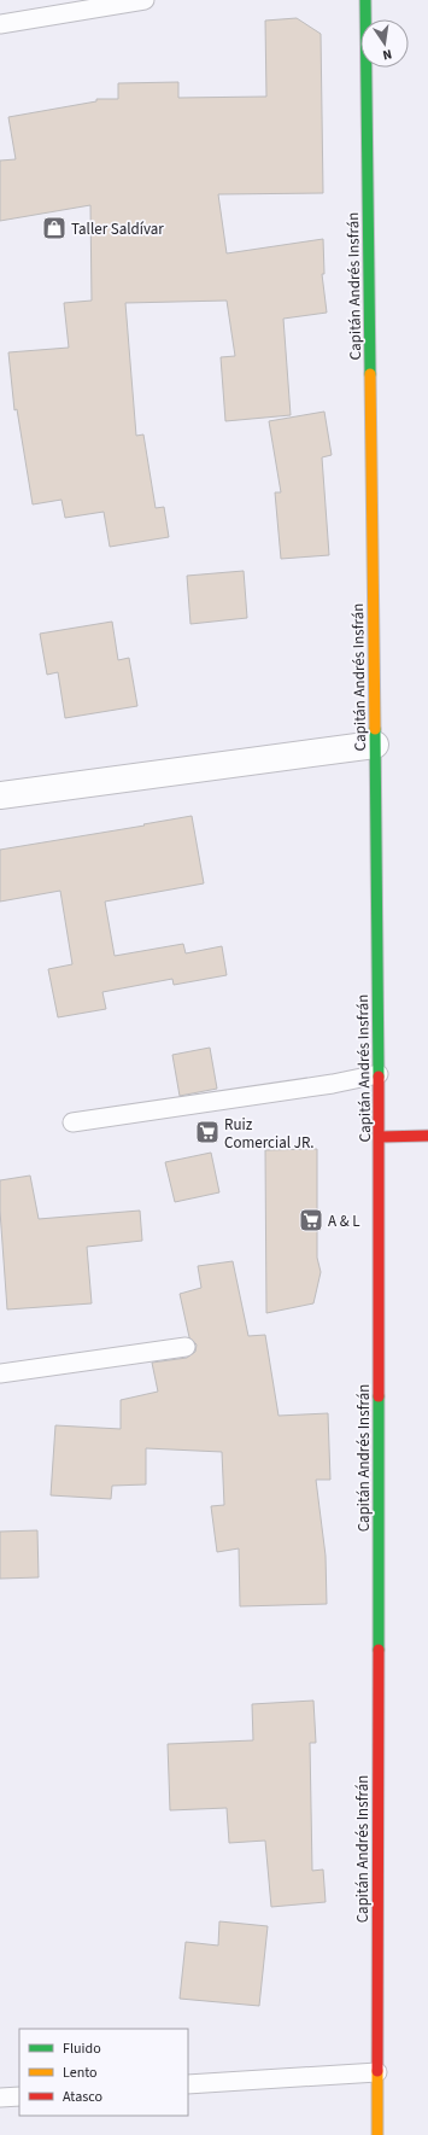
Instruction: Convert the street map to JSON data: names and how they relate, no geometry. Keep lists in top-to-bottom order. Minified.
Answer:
{"streets":{"main road":["Capitán Andrés Insfrán"]},"places":{"shop":["Taller Saldívar"],"supermarket":["Ruiz Comercial JR.","A & L"]},"legend":["Fluido","Lento","Atasco"],"north":"bottom"}
